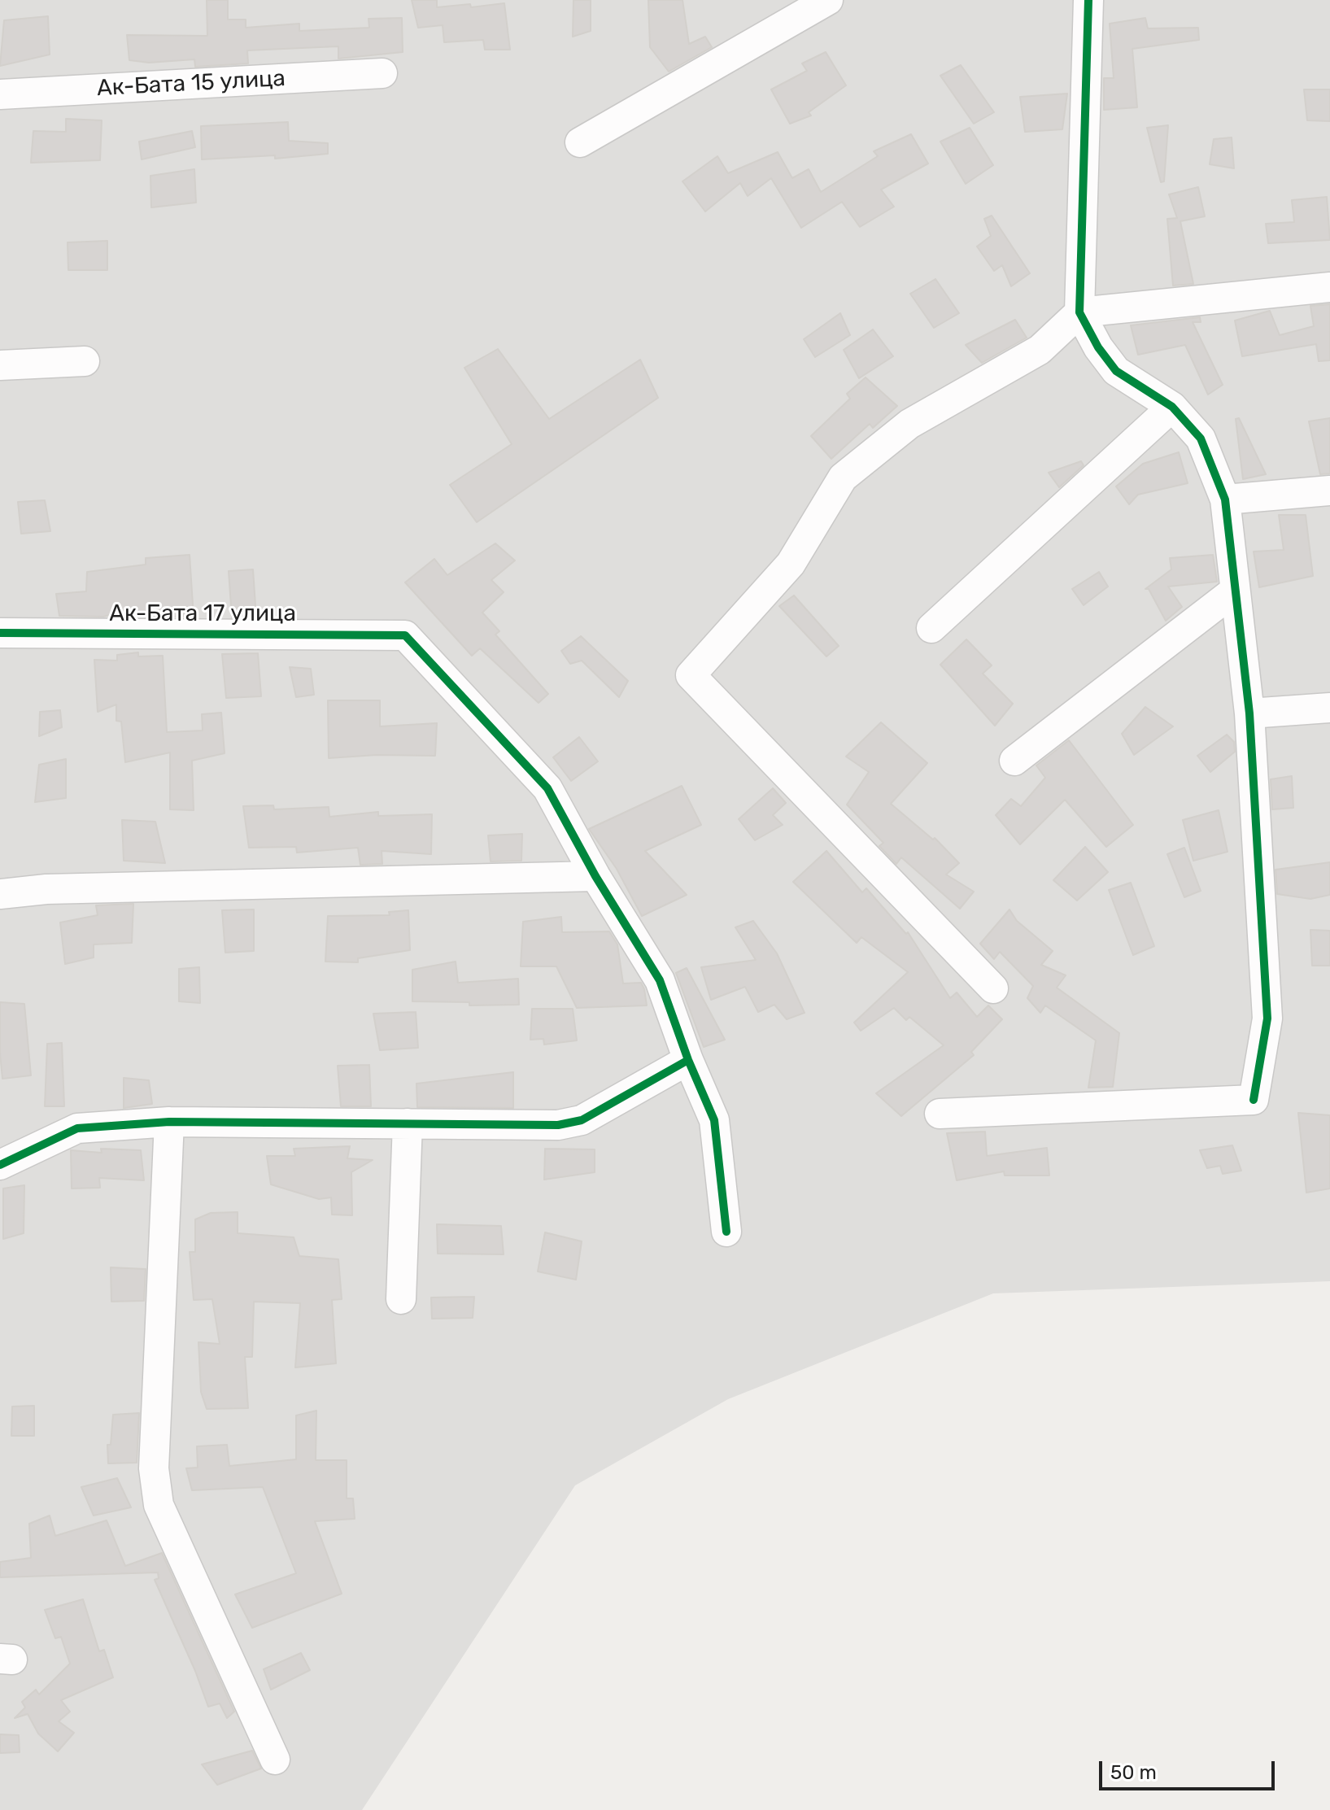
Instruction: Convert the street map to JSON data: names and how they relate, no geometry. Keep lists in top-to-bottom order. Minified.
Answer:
{"streets":{"street":["Ак-Бата 15 улица","Ак-Бата 17 улица"]},"scale_bar":"50 m"}
